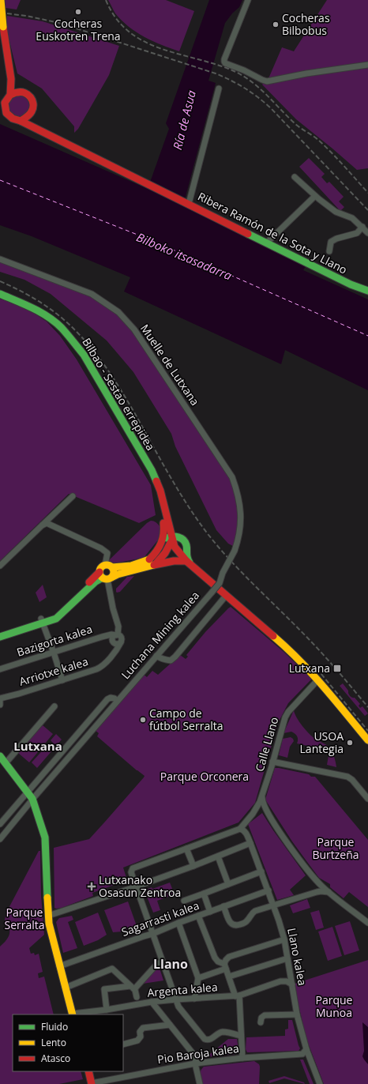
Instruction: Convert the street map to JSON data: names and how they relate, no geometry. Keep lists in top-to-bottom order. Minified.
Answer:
{"streets":{"main road":["Ribera Ramón de la Sota y Llano","Bilbao - Sestao errepidea"],"street":["Muelle de Lutxana","Luchana Mining kalea","Bazigorta kalea","Arriotxe kalea","Calle Llano","Sagarrasti kalea","Llano kalea","Argenta kalea","Pio Baroja kalea"]},"crossings":[["Muelle de Lutxana","Luchana Mining kalea"],["Bazigorta kalea","Arriotxe kalea"],["Sagarrasti kalea","Llano kalea"],["Llano kalea","Argenta kalea"],["Llano kalea","Pio Baroja kalea"]],"districts":["Lutxana","Llano"],"water":["Ría de Asua","Bilboko itsasadarra"],"parks":["Parque Orconera","Parque Burtzeña","Parque Serralta","Parque Munoa"],"places":{"other":["Cocheras Euskotren Trena","Cocheras Bilbobus","Campo de fútbol Serralta","USOA Lantegia"],"transit":["Lutxana"],"health":["Lutxanako Osasun Zentroa"]},"legend":["Fluido","Lento","Atasco"]}
